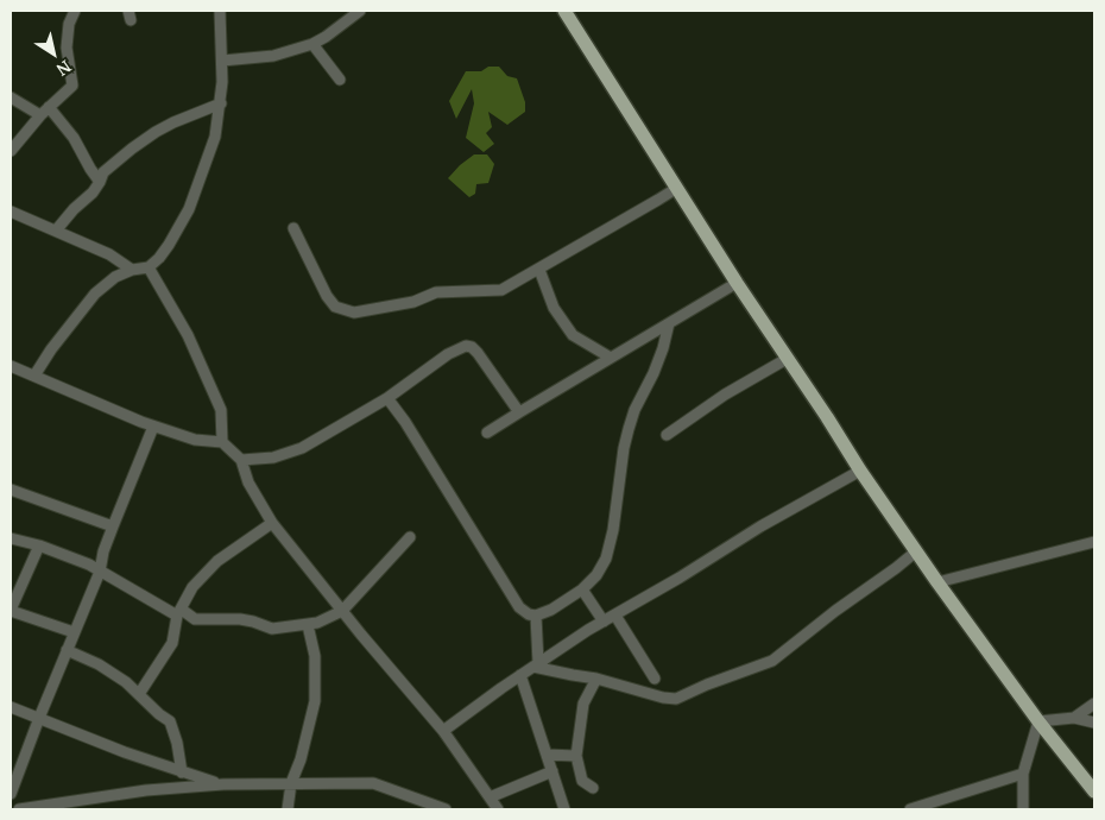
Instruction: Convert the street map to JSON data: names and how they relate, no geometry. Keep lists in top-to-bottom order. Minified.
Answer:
{"north":"bottom right"}
